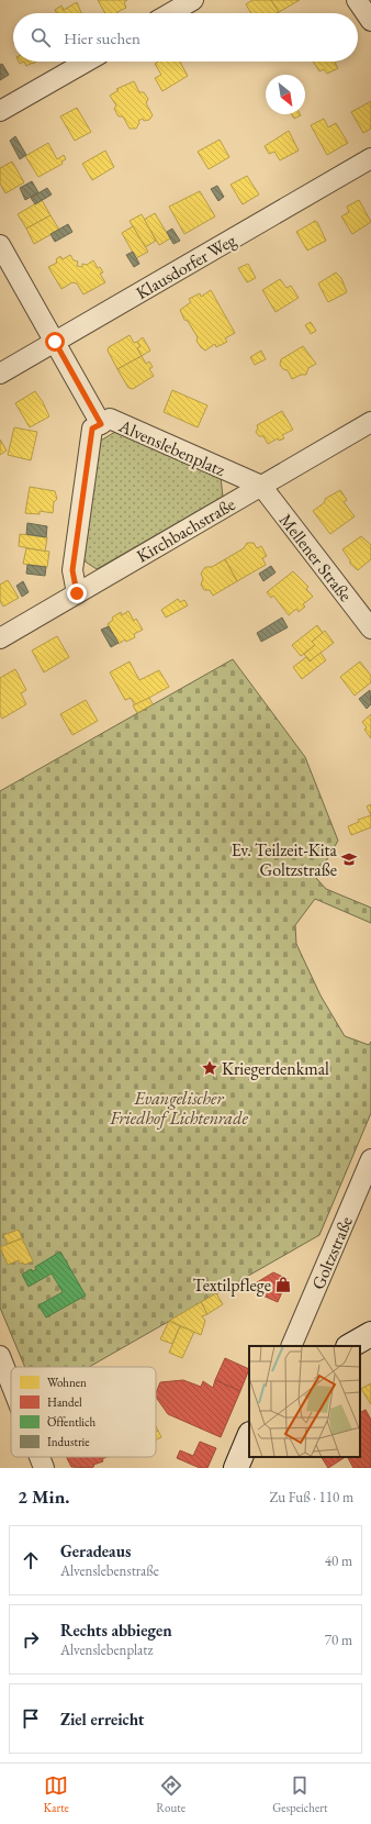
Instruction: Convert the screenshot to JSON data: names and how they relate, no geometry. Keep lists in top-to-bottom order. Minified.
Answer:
{"streets":{"street":["Klausdorfer Weg","Alvenslebenplatz","Kirchbachstraße","Mellener Straße","Goltzstraße"]},"crossings":[["Alvenslebenplatz","Kirchbachstraße"],["Alvenslebenplatz","Mellener Straße"],["Kirchbachstraße","Mellener Straße"]],"parks":["Evangelischer Friedhof Lichtenrade"],"places":{"school or university":["Ev. Teilzeit-Kita Goltzstraße"],"place":["Kriegerdenkmal"],"shop":["Textilpflege"]},"legend":["Wohnen","Handel","Öffentlich","Industrie"],"north":"bottom right","page":{"search":"Hier suchen","heading":["2 Min.","Zu Fuß · 110 m"],"list":[["Geradeaus","Alvenslebenstraße","40 m"],["Rechts abbiegen","Alvenslebenplatz","70 m"],"Ziel erreicht"],"nav":["Karte","Route","Gespeichert"]}}
